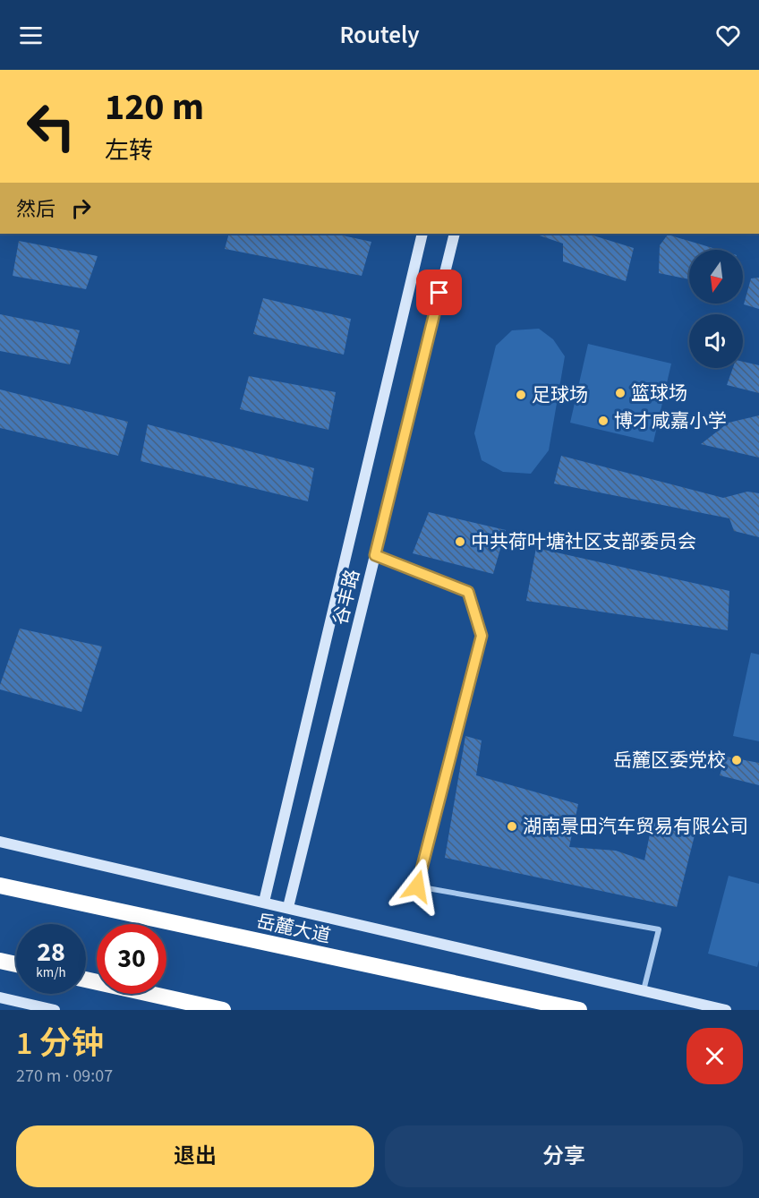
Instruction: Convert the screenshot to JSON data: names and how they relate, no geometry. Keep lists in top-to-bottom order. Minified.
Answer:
{"streets":{"highway":["岳麓大道"],"street":["谷丰路"]},"places":["篮球场","足球场","博才咸嘉小学","中共荷叶塘社区支部委员会","岳麓区委党校","湖南景田汽车贸易有限公司"],"north":"bottom","page":{"header":"Routely","turn":["120 m","左转"],"then":"然后","speed":"28 km/h","limit":"30","heading":["1 分钟","270 m · 09:07"],"buttons":["退出","分享"]}}
